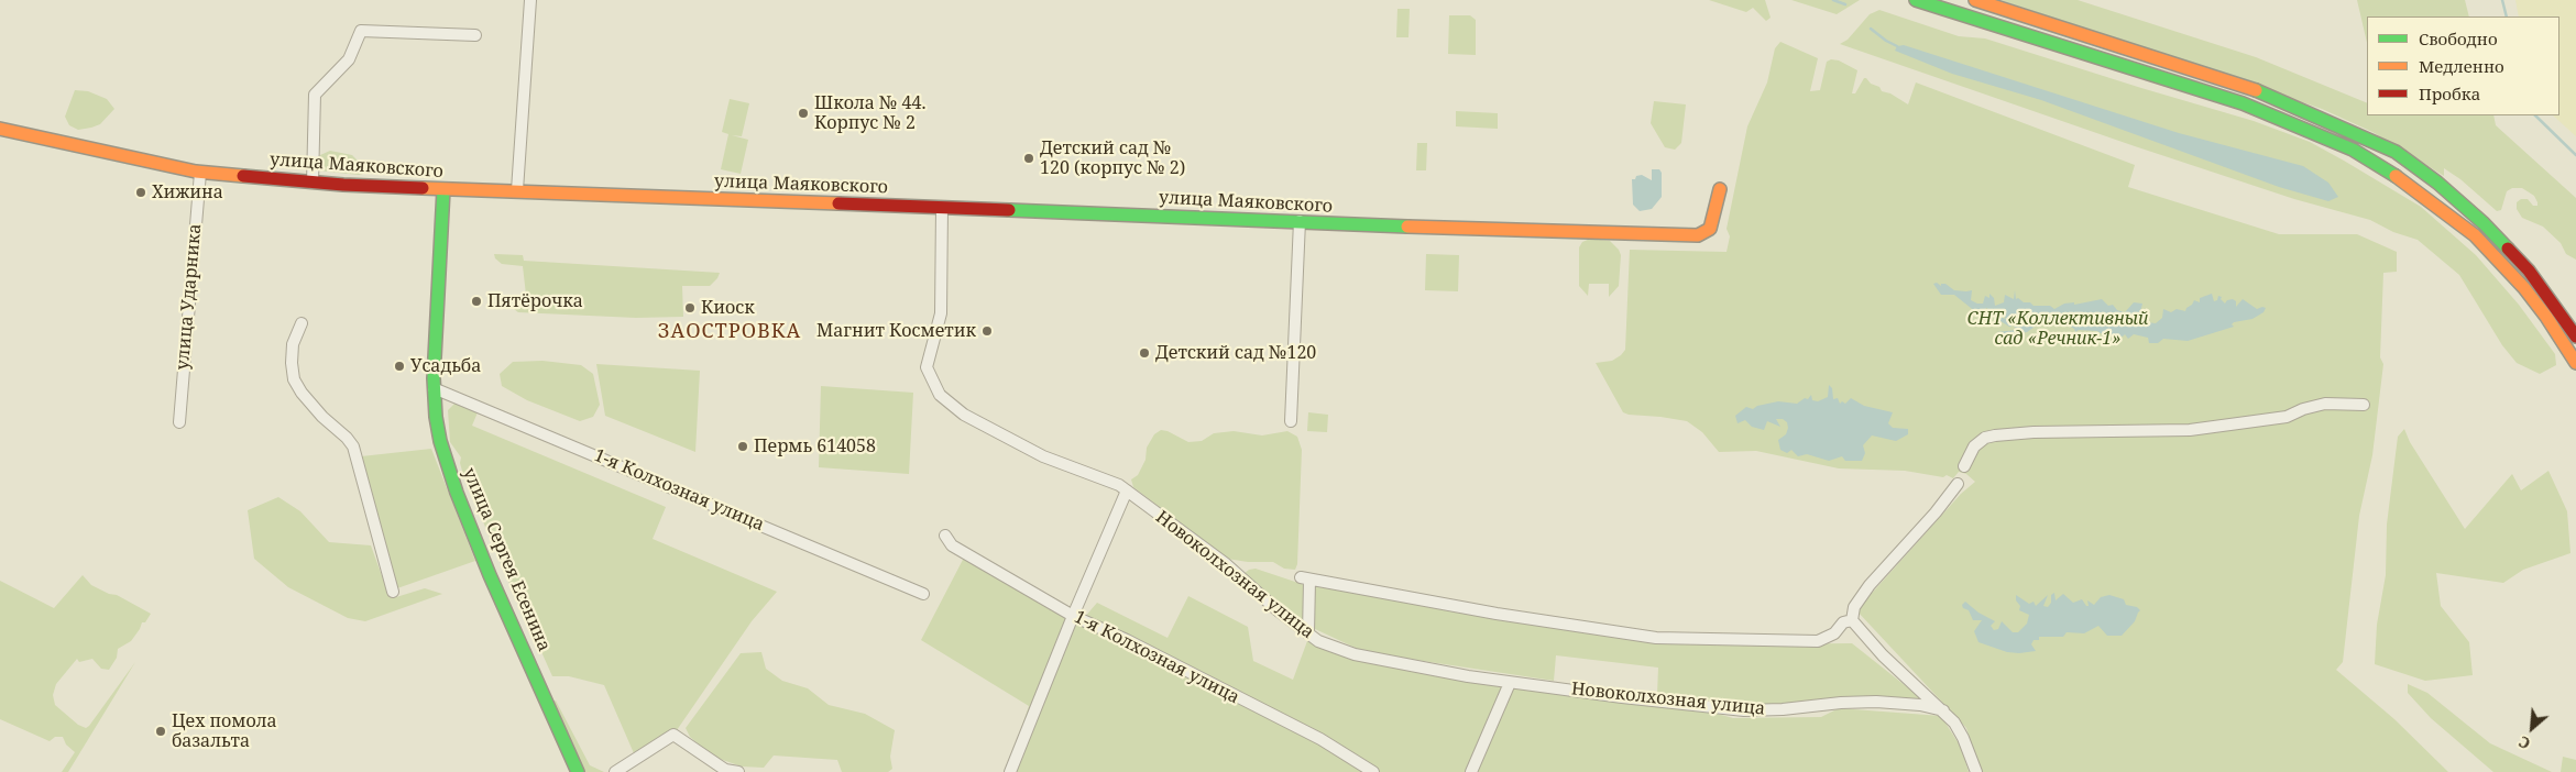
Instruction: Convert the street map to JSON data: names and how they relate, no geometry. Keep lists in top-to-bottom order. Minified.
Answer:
{"streets":{"street":["улица Маяковского","улица Ударника","1-я Колхозная улица","улица Сергея Есенина","Новоколхозная улица"]},"crossings":[["улица Маяковского","улица Ударника"],["улица Маяковского","улица Сергея Есенина"],["улица Маяковского","Новоколхозная улица"],["1-я Колхозная улица","улица Сергея Есенина"]],"districts":["ЗАОСТРОВКА"],"parks":["СНТ «Коллективный сад «Речник-1»"],"places":["Школа № 44. Корпус № 2","Детский сад № 120 (корпус № 2)","Хижина","Пятёрочка","Киоск","Магнит Косметик","Детский сад №120","Усадьба","Пермь 614058","Цех помола базальта"],"legend":["Свободно","Медленно","Пробка"],"north":"bottom left"}
